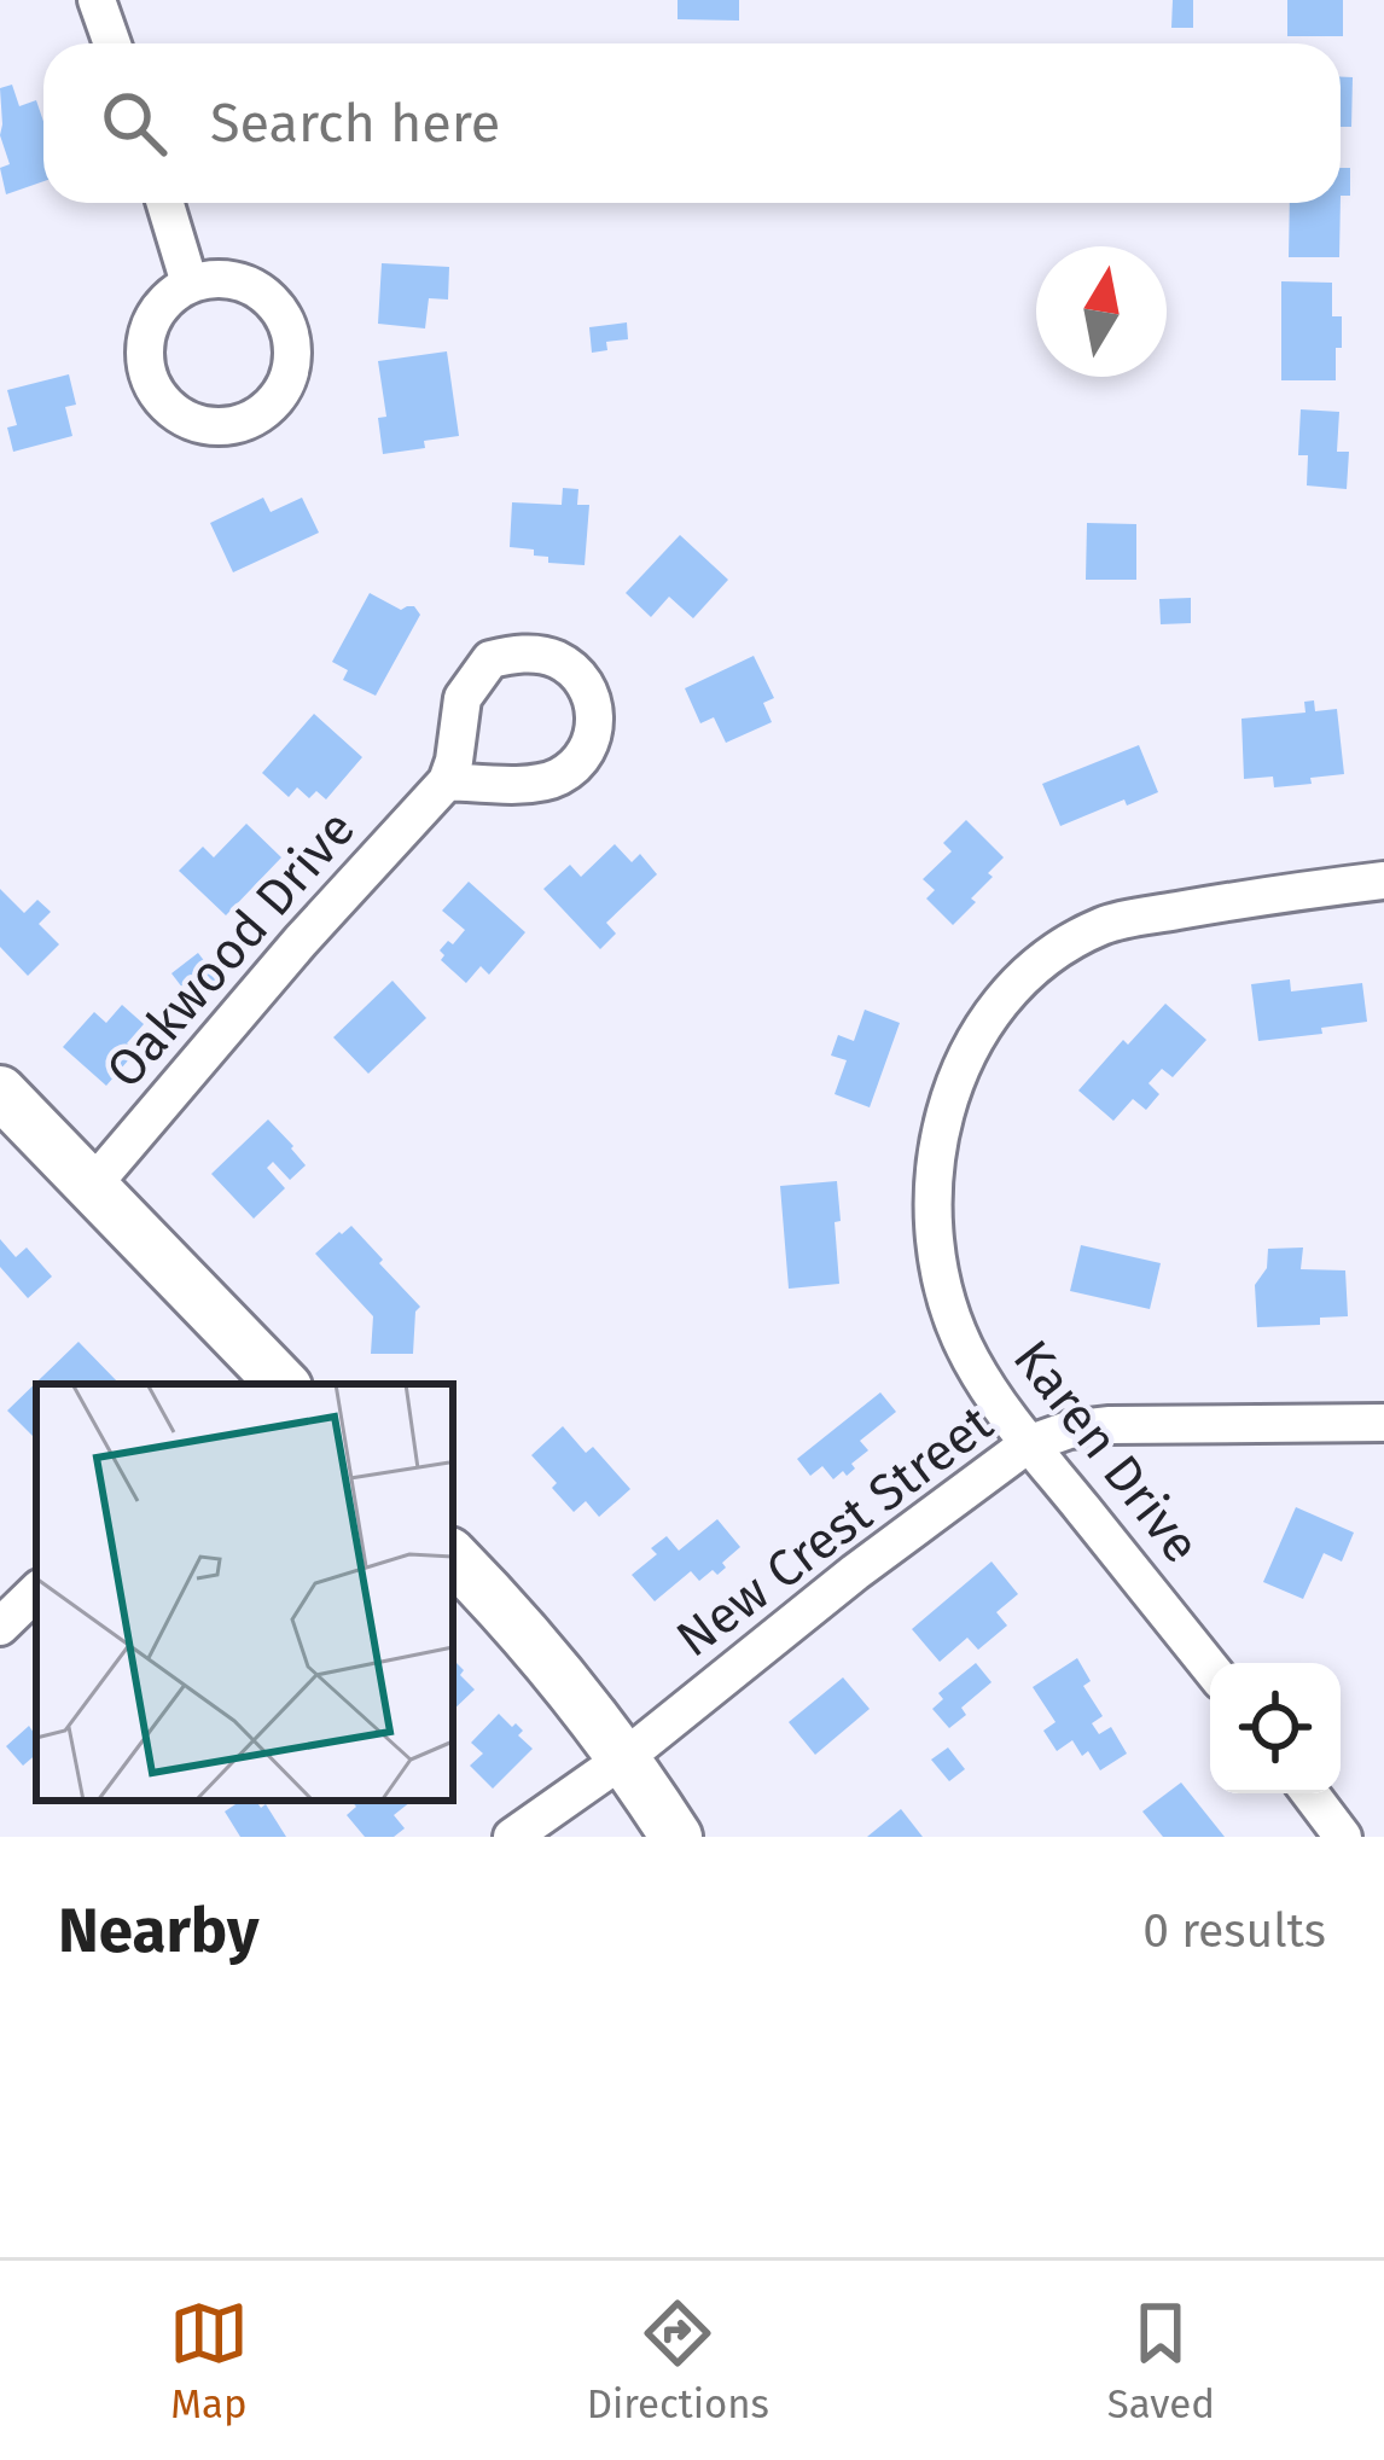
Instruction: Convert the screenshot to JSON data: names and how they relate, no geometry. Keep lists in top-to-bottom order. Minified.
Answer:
{"streets":{"street":["Oakwood Drive","Karen Drive","New Crest Street"]},"crossings":[["Karen Drive","New Crest Street"]],"north":"top","page":{"search":"Search here","heading":["Nearby","0 results"],"nav":["Map","Directions","Saved"]}}
